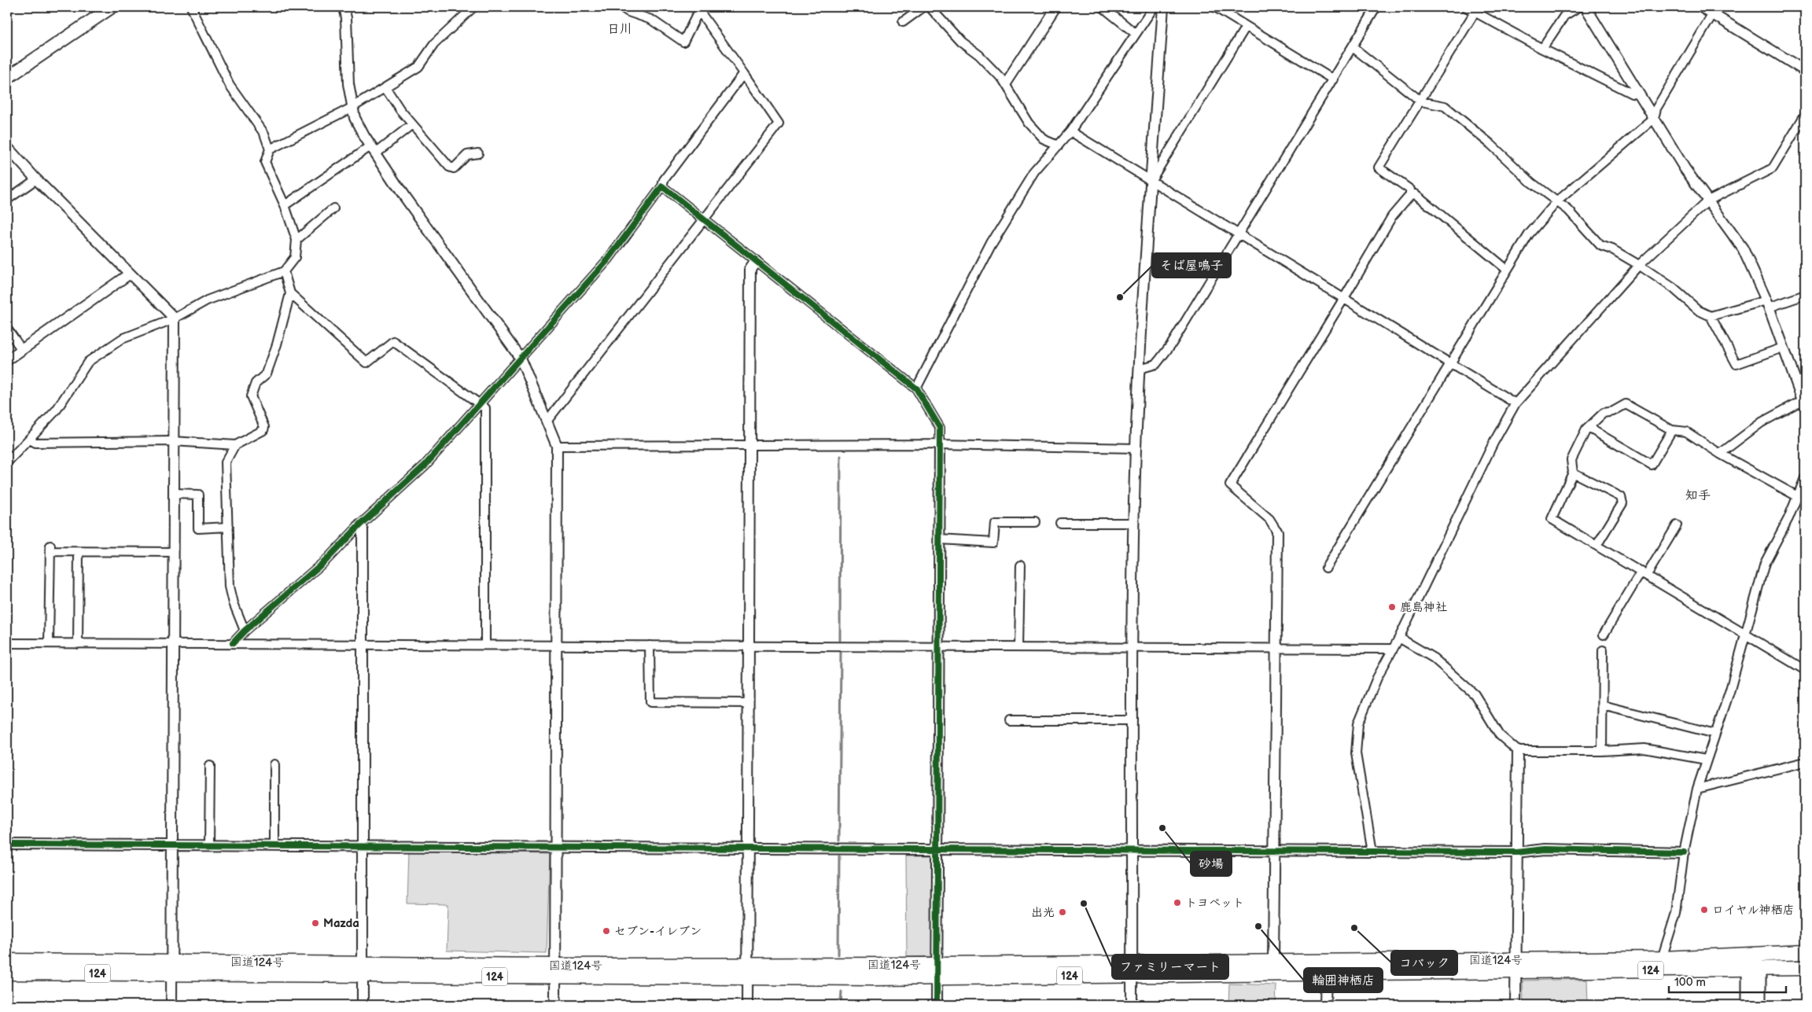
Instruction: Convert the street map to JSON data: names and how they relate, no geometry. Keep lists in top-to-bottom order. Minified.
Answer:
{"streets":{"highway":["国道124号","124"]},"districts":["日川","知手"],"places":["そば屋鳴子","鹿島神社","砂場","トヨペット","ファミリーマート","ロイヤル神栖店","出光","Mazda","輪囲神栖店","コバック","セブン-イレブン"],"scale_bar":"100 m"}
